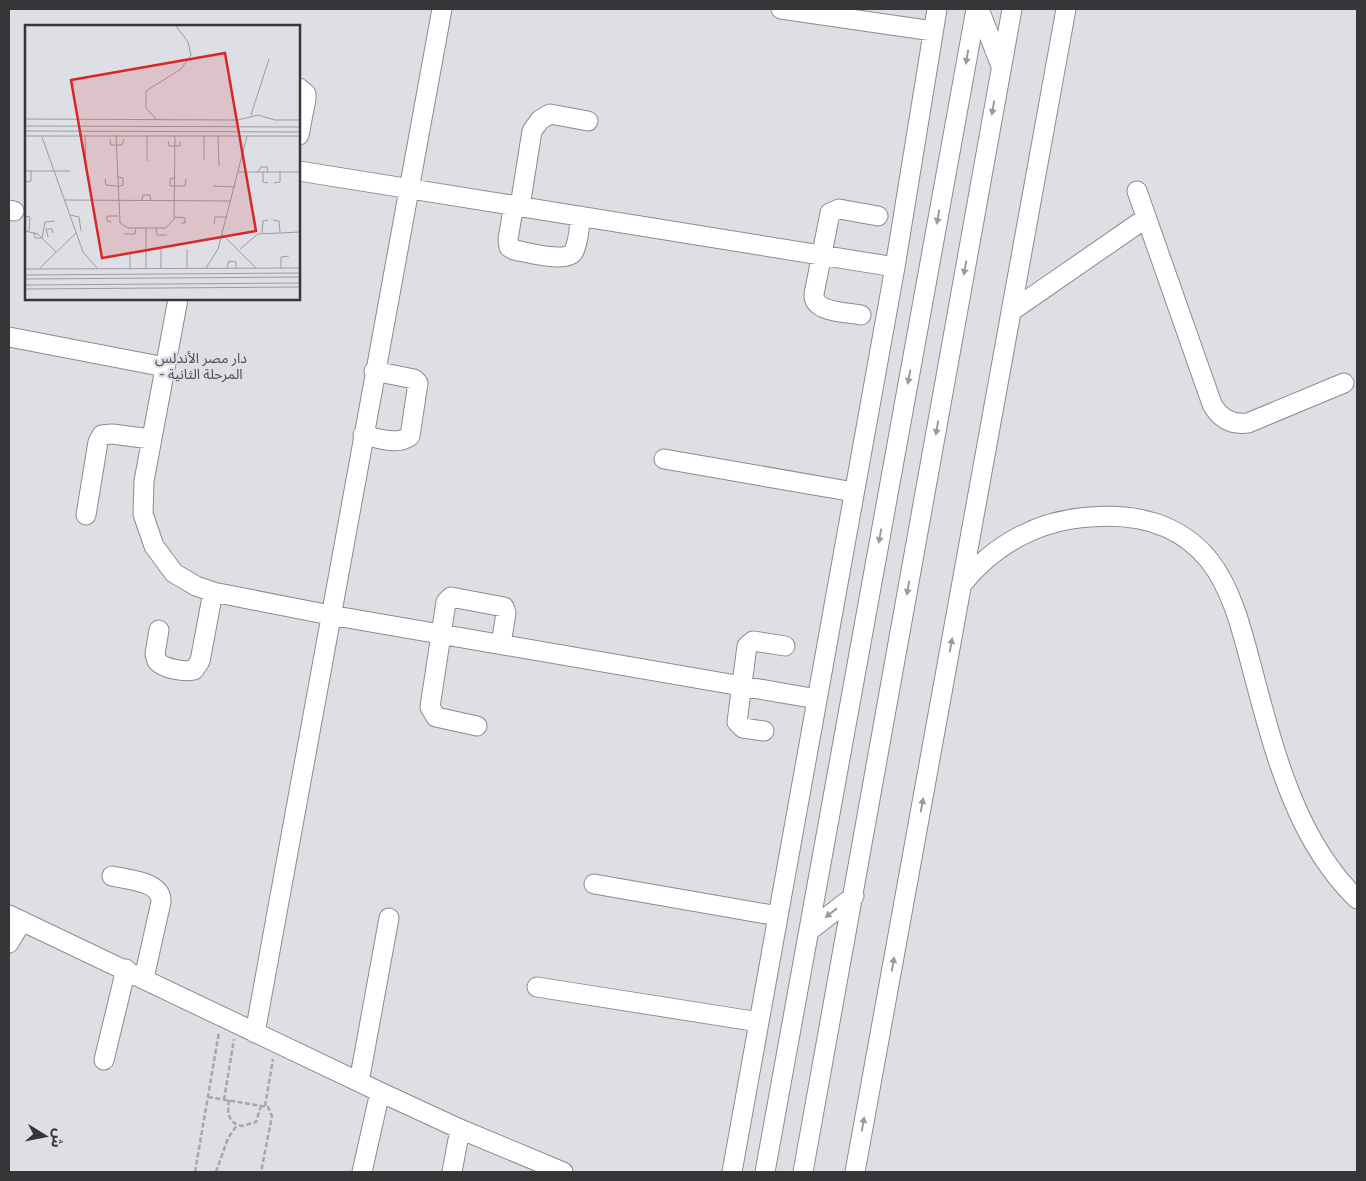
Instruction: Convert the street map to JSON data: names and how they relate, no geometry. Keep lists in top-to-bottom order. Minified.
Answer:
{"districts":["دار مصر الأندلس - المرحلة الثانية"],"north":"right"}
